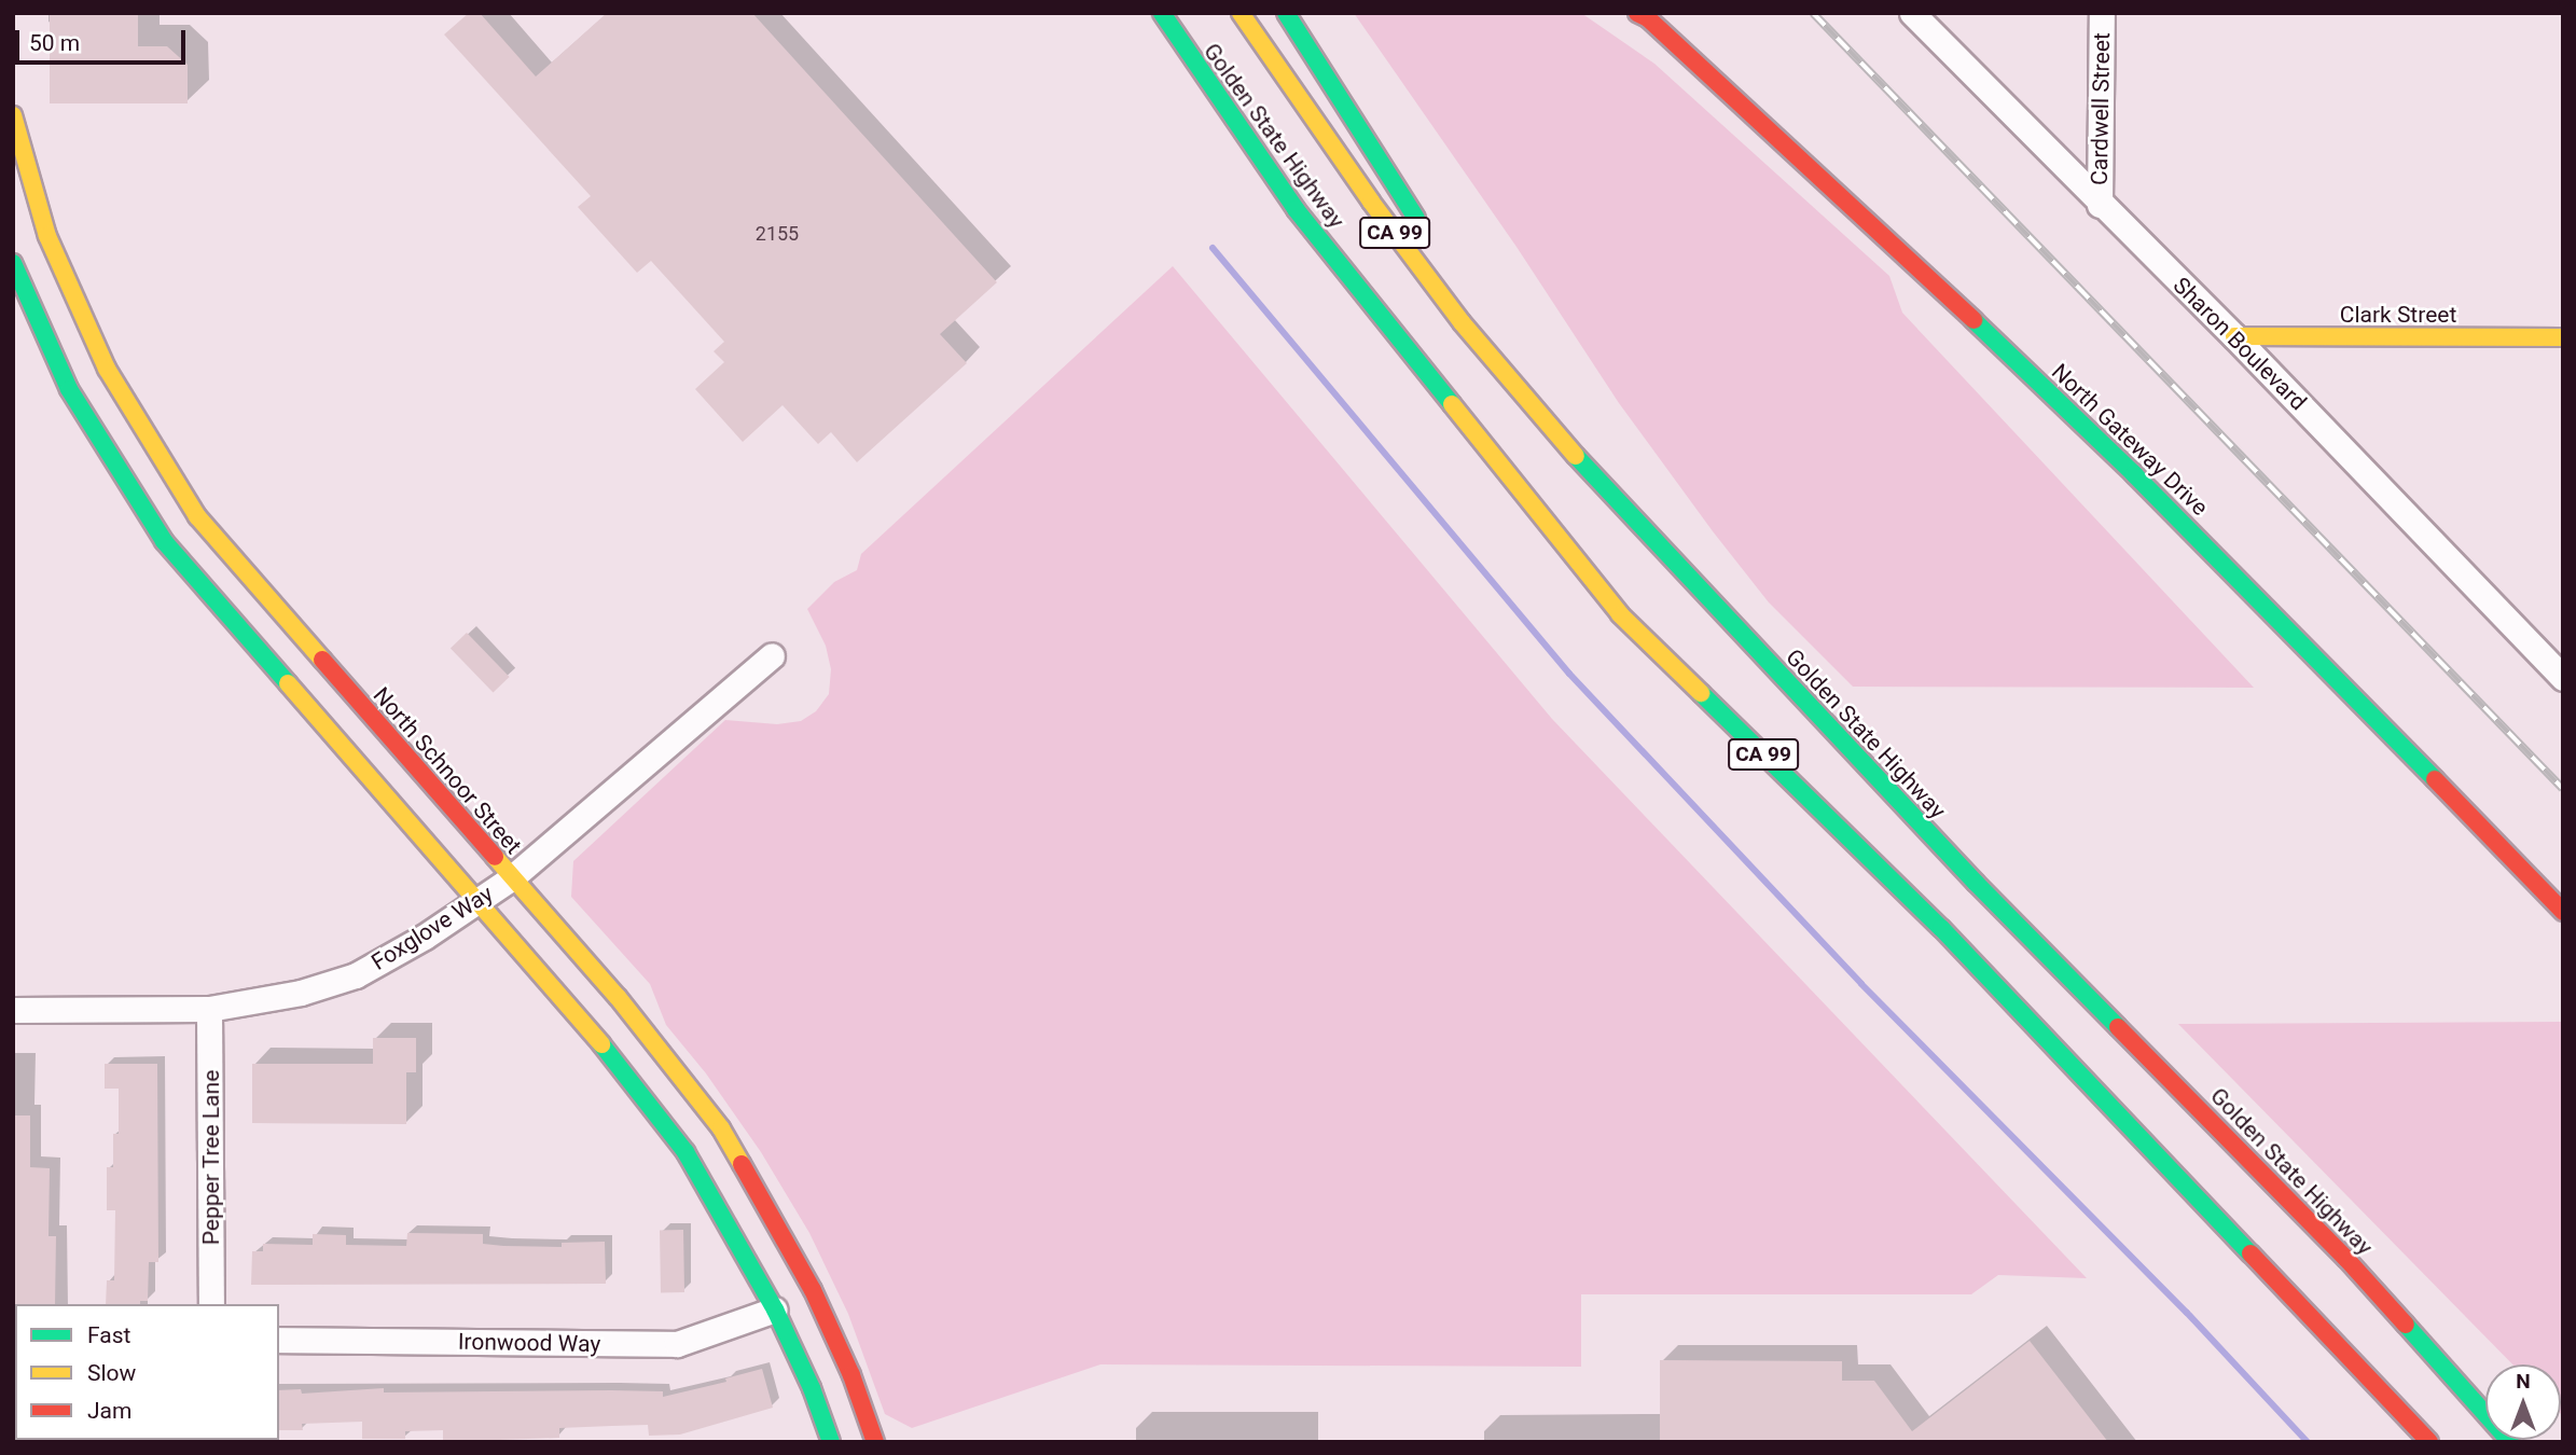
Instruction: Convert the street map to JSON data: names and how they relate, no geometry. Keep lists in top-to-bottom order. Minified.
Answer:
{"streets":{"main road":["Golden State Highway","CA 99","Clark Street","North Gateway Drive","North Schnoor Street"],"street":["Cardwell Street","Sharon Boulevard","Foxglove Way","Pepper Tree Lane","Ironwood Way"]},"crossings":[["Cardwell Street","Sharon Boulevard"],["Clark Street","Sharon Boulevard"],["North Schnoor Street","Foxglove Way"],["Foxglove Way","Pepper Tree Lane"]],"house_numbers":["2155"],"legend":["Fast","Slow","Jam"],"scale_bar":"50 m","north":"top"}
